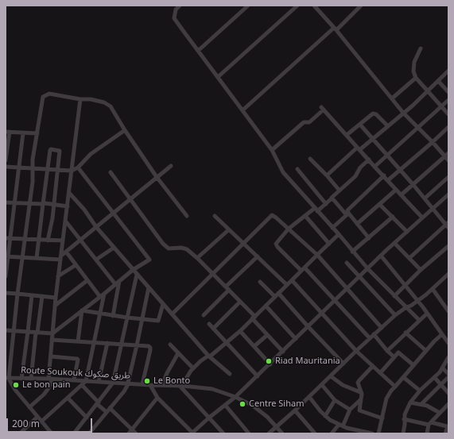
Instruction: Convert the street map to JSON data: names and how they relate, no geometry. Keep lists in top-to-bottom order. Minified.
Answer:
{"streets":{"street":["Route Soukouk طريق صكوك"]},"places":["Riad Mauritania","Le Bonto","Le bon pain","Centre Siham"],"scale_bar":"200 m"}
